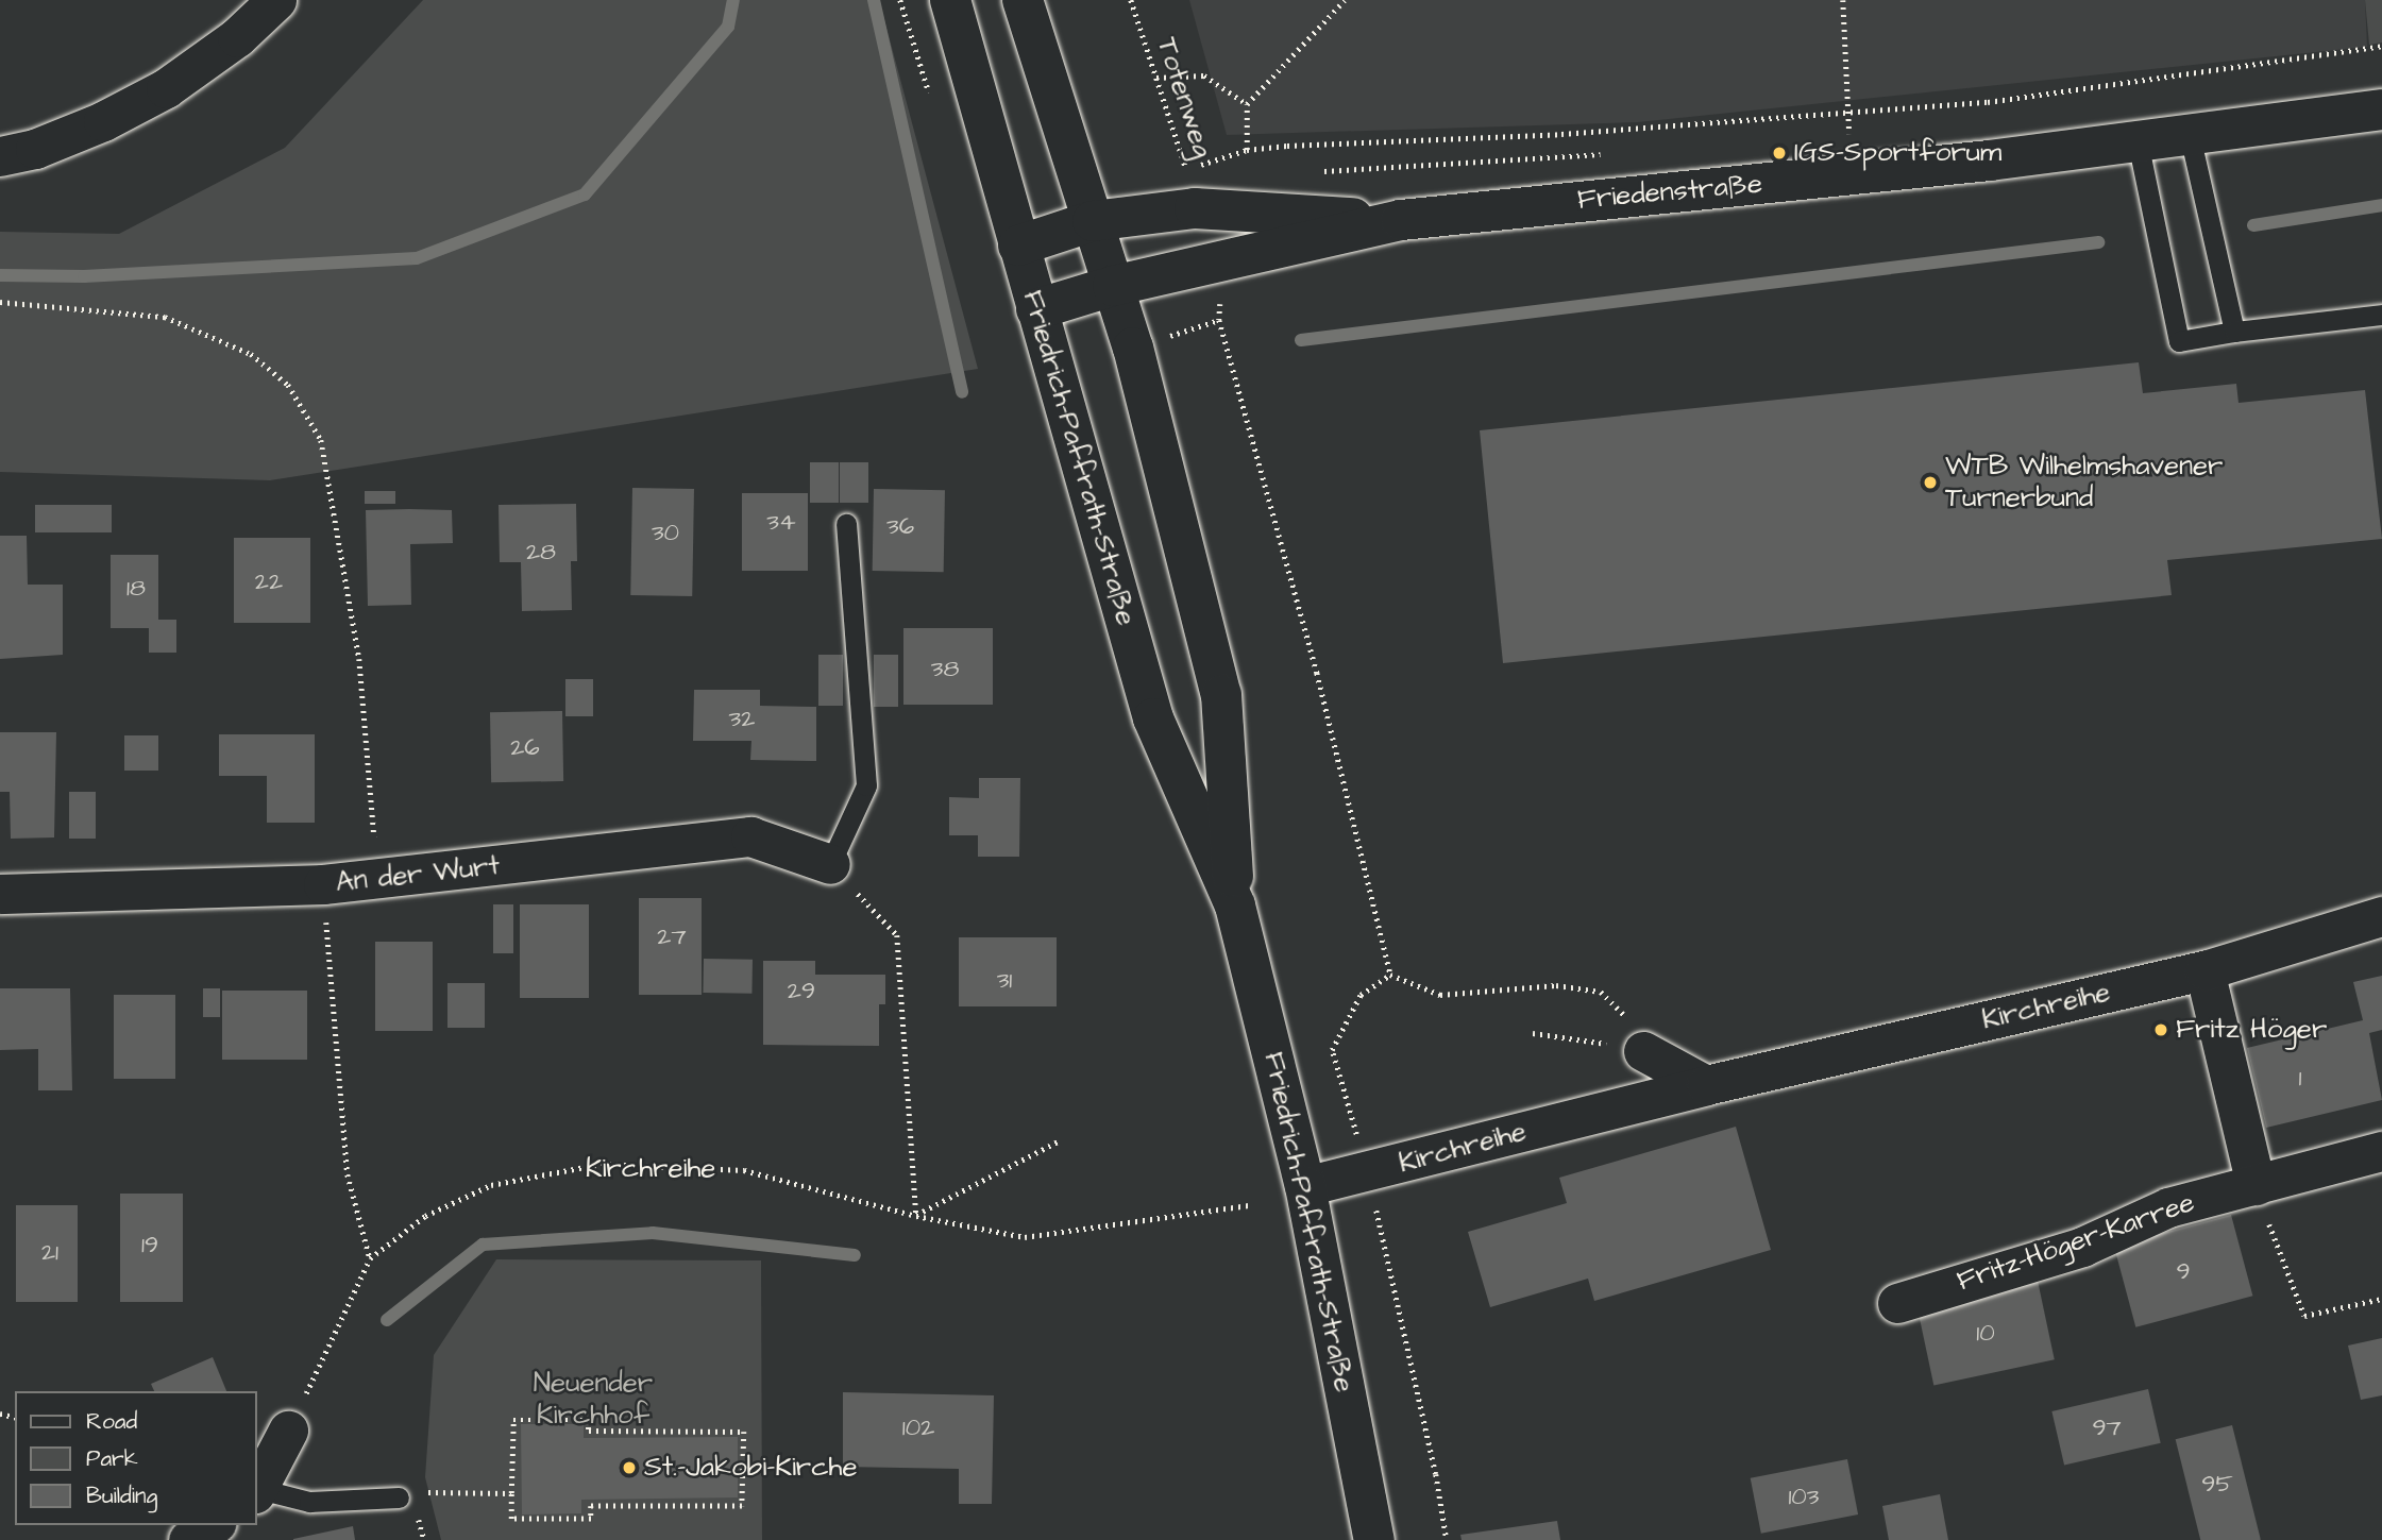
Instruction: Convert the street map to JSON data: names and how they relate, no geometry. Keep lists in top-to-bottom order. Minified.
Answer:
{"streets":{"main road":["Friedenstraße","Friedrich-Paffrath-Straße"],"street":["An der Wurt","Kirchreihe","Fritz-Höger-Karree"],"path":["Totenweg"]},"crossings":[["Totenweg","Friedenstraße"],["Friedenstraße","Friedrich-Paffrath-Straße"],["Friedrich-Paffrath-Straße","Kirchreihe"]],"parks":["Neuender Kirchhof"],"places":["IGS-Sportforum","WTB Wilhelmshavener Turnerbund","Fritz Höger","St.-Jakobi-Kirche"],"house_numbers":["34","36","30","28","22","18","38","32","26","27","31","29","1","19","21","9","10","102","97","95","103"],"legend":["Road","Park","Building"]}
